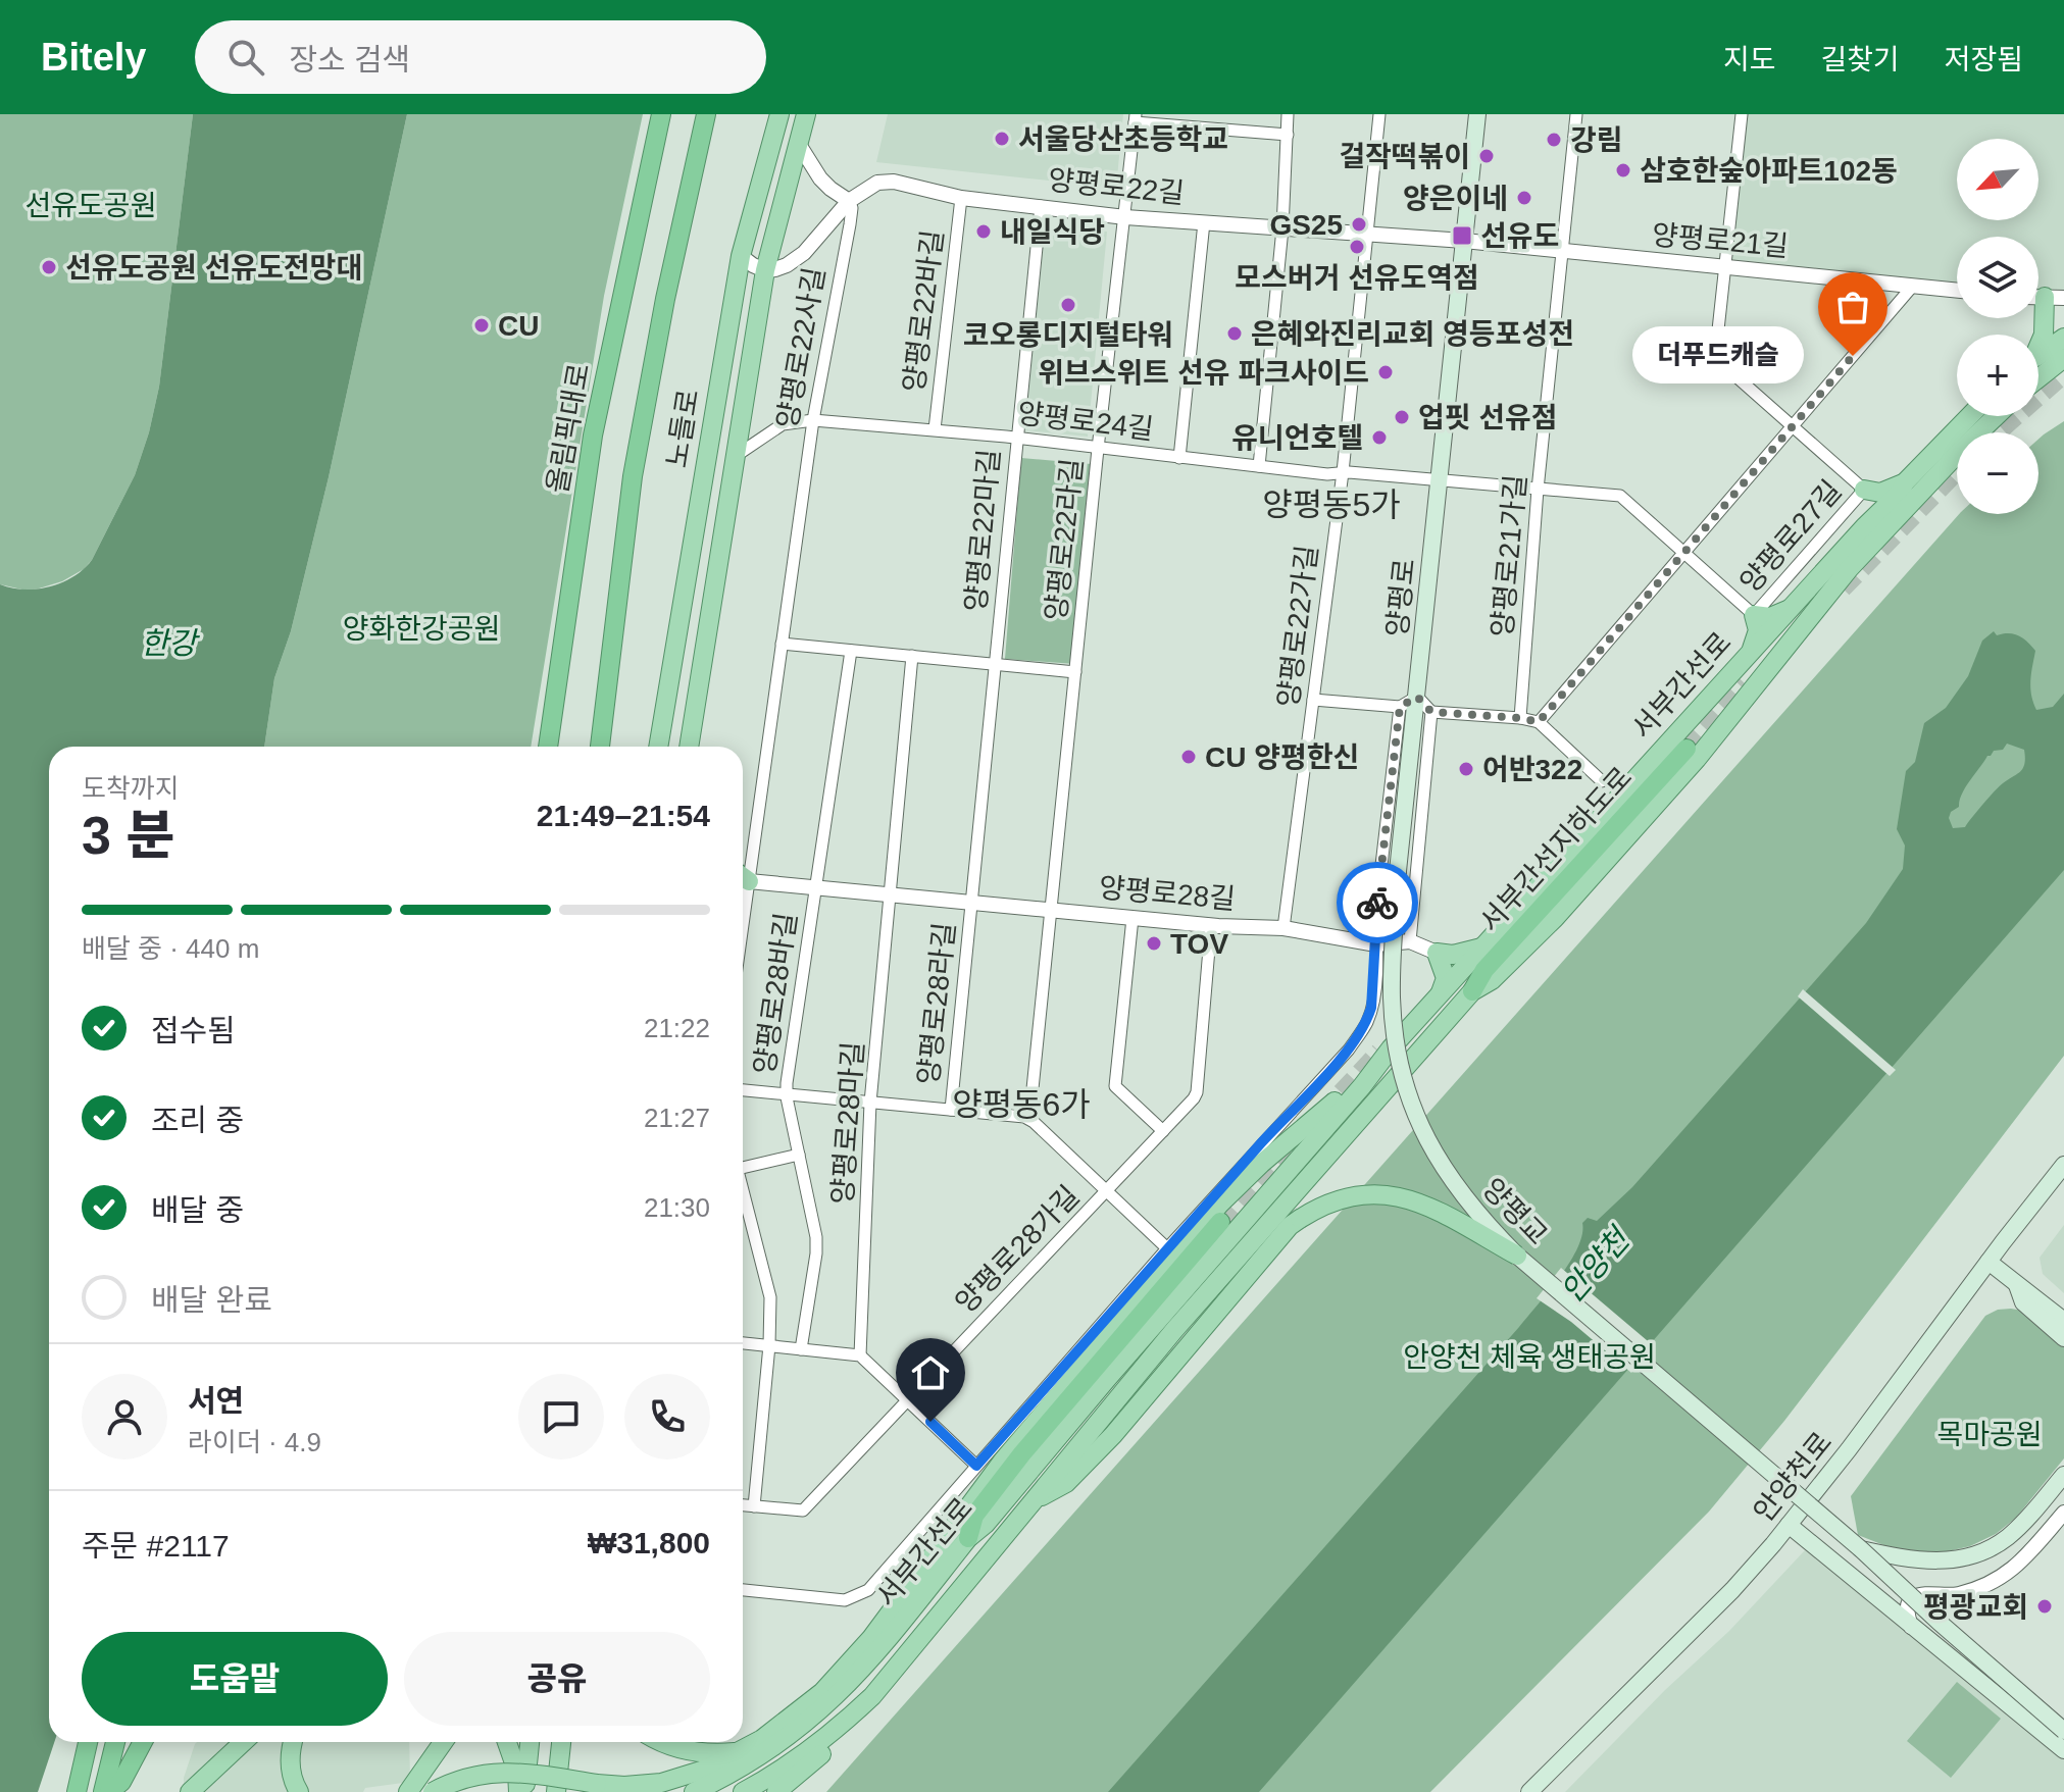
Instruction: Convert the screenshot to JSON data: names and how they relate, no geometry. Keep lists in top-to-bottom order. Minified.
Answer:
{"streets":{"highway":["올림픽대로","서부간선지하도로"],"main road":["노들로","양평로","서부간선로","양평교","안양천로"],"street":["양평로22길","양평로21길","양평로22바길","양평로22사길","양평로24길","양평로22마길","양평로27길","양평로22라길","양평로21가길","양평로22가길","양평로28길","양평로28바길","양평로28라길","양평로28마길","양평로28가길"]},"crossings":[["양평로22길","양평로21길"],["양평로22길","양평로22바길"],["양평로22길","양평로22사길"],["양평로22길","양평로22마길"],["양평로22길","양평로22라길"],["양평로22길","양평로"],["양평로22길","양평로22가길"],["양평로21길","양평로21가길"],["양평로21길","양평로"],["양평로22바길","양평로24길"],["양평로22사길","양평로24길"],["양평로22사길","노들로"],["양평로24길","노들로"],["양평로24길","양평로22마길"],["양평로24길","양평로27길"],["양평로24길","양평로22라길"],["양평로24길","양평로21가길"],["양평로24길","양평로"],["양평로24길","양평로22가길"],["양평로22마길","양평로28길"],["양평로22마길","양평로28라길"],["양평로22라길","양평로28길"],["양평로","양평교"],["양평로22가길","양평로28길"],["서부간선로","서부간선지하도로"],["양평로28길","양평로28바길"],["양평로28길","양평로28라길"],["양평로28길","양평로28마길"],["양평로28길","양평로28가길"]],"districts":["양평동5가","양평동6가"],"water":["한강","안양천"],"parks":["선유도공원","양화한강공원","안양천 체육 생태공원","목마공원"],"places":{"other":["서울당산초등학교","강림","걸작떡볶이","삼호한숲아파트102동","양은이네","GS25","내일식당","모스버거 선유도역점","선유도공원 선유도전망대","코오롱디지털타워","CU","은혜와진리교회 영등포성전","더푸드캐슬","위브스위트 선유 파크사이드","업핏 선유점","유니언호텔","CU 양평한신","어반322","TOV","평광교회"],"transit":["선유도"]},"north":"bottom left","page":{"header":"Bitely","search":"장소 검색","nav":["지도","길찾기","저장됨"],"map_buttons":["+","−"],"bubble":"더푸드캐슬","heading":["3 분","도착까지","21:49–21:54"],"panel":["서연","라이더 · 4.9","주문 #2117","₩31,800"],"bar":"배달 중 · 440 m","list":[["접수됨","21:22"],["조리 중","21:27"],["배달 중","21:30"],"배달 완료"],"buttons":["도움말","공유"]}}
